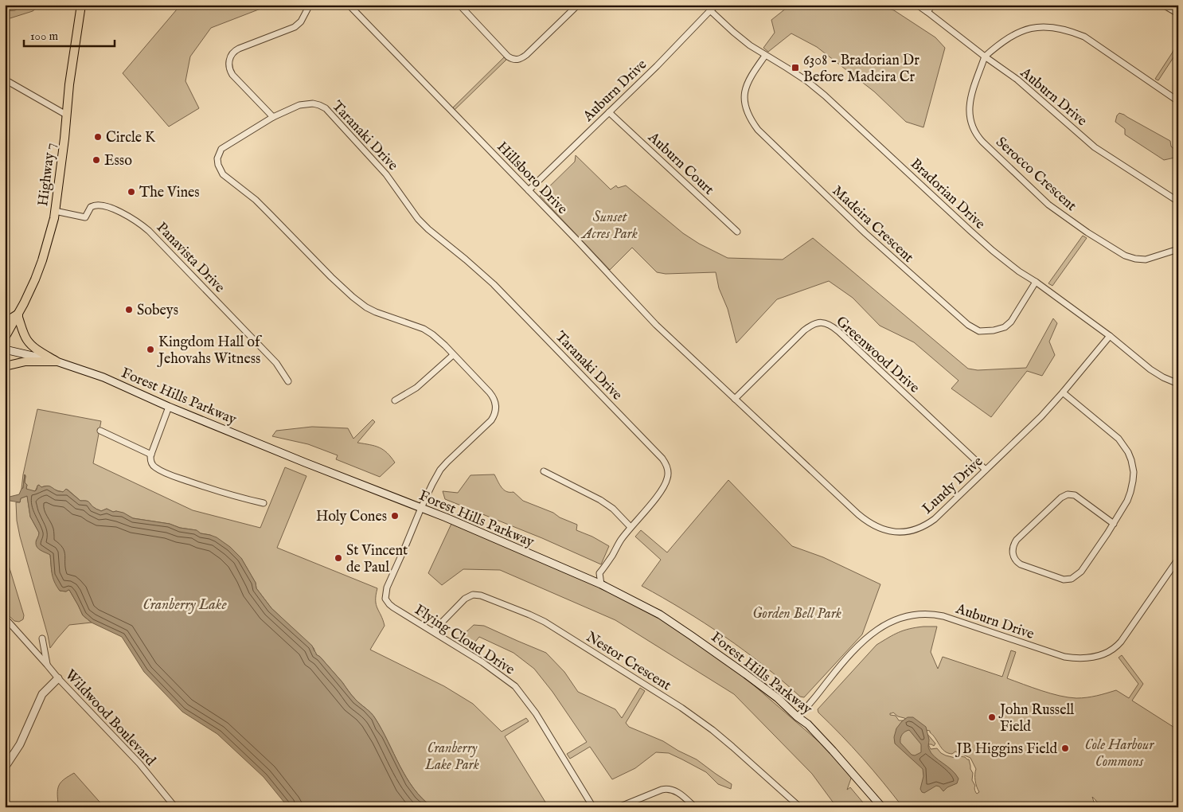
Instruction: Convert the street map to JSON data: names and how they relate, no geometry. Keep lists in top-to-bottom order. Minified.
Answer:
{"streets":{"main road":["Highway 7","Forest Hills Parkway"],"street":["Auburn Drive","Taranaki Drive","Auburn Court","Serocco Crescent","Hillsboro Drive","Bradorian Drive","Madeira Crescent","Panavista Drive","Greenwood Drive","Lundy Drive","Flying Cloud Drive","Nestor Crescent","Wildwood Boulevard"]},"crossings":[["Auburn Drive","Auburn Court"],["Auburn Drive","Serocco Crescent"],["Auburn Drive","Hillsboro Drive"],["Auburn Drive","Bradorian Drive"],["Auburn Drive","Forest Hills Parkway"],["Taranaki Drive","Forest Hills Parkway"],["Taranaki Drive","Flying Cloud Drive"],["Highway 7","Panavista Drive"],["Hillsboro Drive","Greenwood Drive"],["Hillsboro Drive","Lundy Drive"],["Bradorian Drive","Madeira Crescent"],["Bradorian Drive","Lundy Drive"],["Greenwood Drive","Lundy Drive"],["Forest Hills Parkway","Flying Cloud Drive"],["Flying Cloud Drive","Nestor Crescent"]],"water":["Cranberry Lake"],"parks":["Sunset Acres Park","Gorden Bell Park","Cole Harbour Commons","Cranberry Lake Park"],"places":{"transit":["6308 - Bradorian Dr Before Madeira Cr"],"other":["Circle K","Esso","The Vines","Sobeys","Kingdom Hall of Jehovahs Witness","Holy Cones","St Vincent de Paul","John Russell Field","JB Higgins Field"]},"scale_bar":"100 m"}
